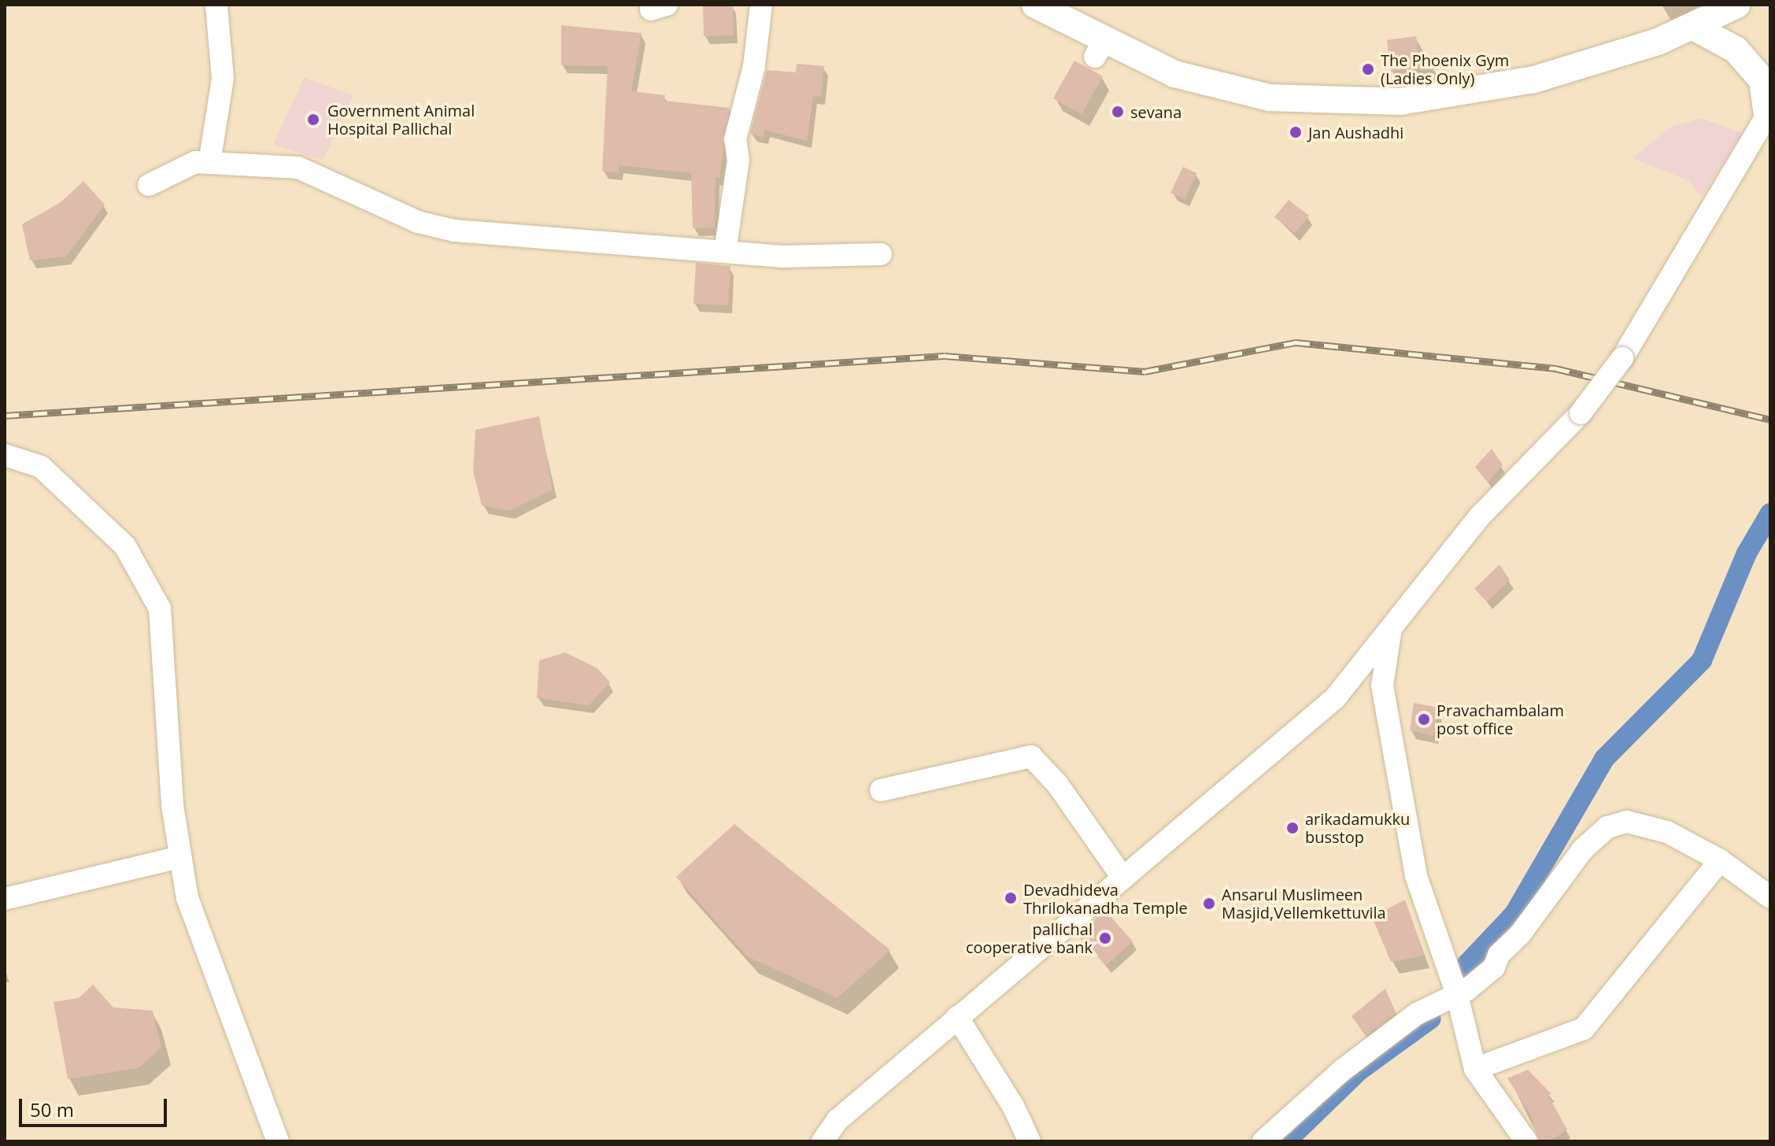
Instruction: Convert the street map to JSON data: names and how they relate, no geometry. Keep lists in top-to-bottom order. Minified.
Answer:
{"places":["The Phoenix Gym (Ladies Only)","sevana","Government Animal Hospital Pallichal","Jan Aushadhi","Pravachambalam post office","arikadamukku busstop","Devadhideva Thrilokanadha Temple","Ansarul Muslimeen Masjid,Vellemkettuvila","pallichal cooperative bank"],"scale_bar":"50 m"}
